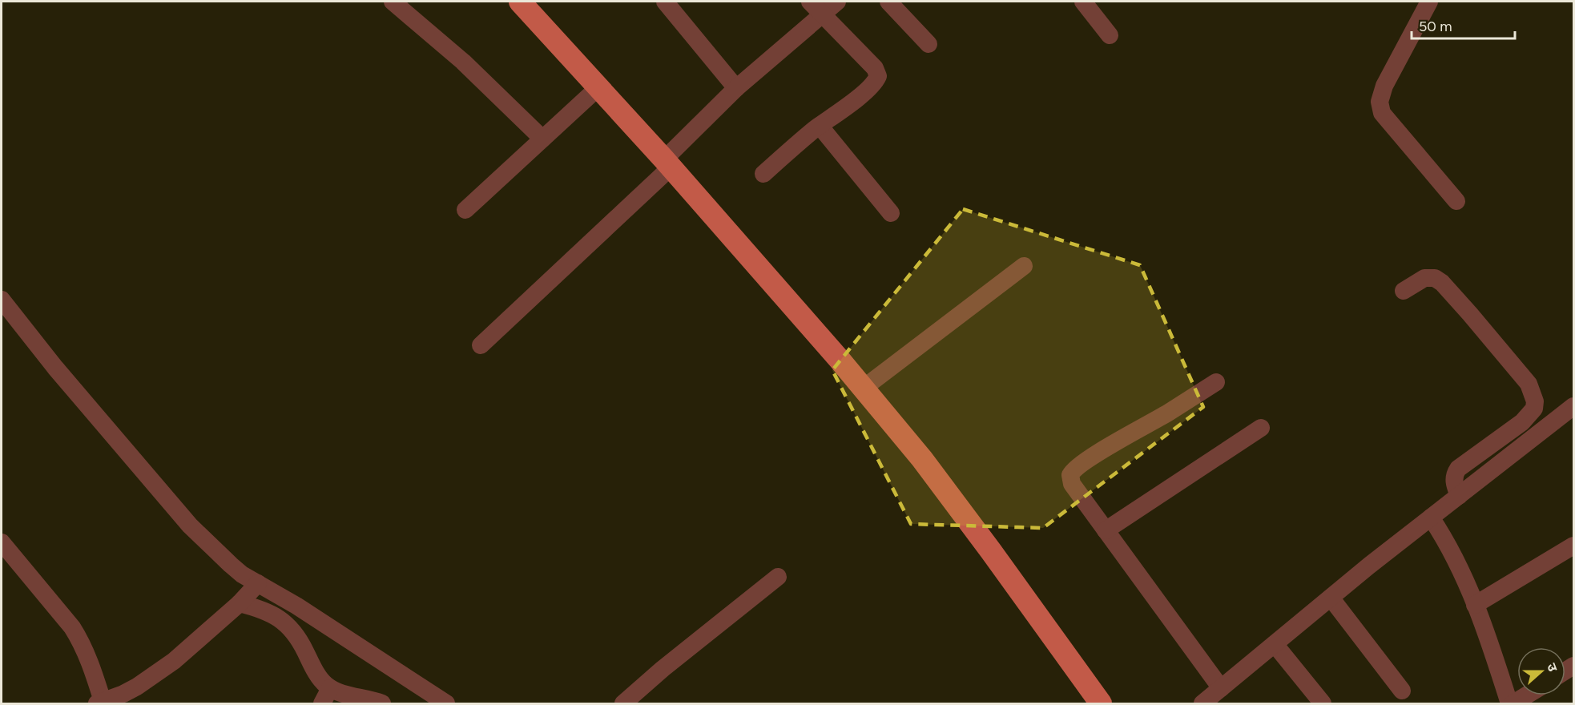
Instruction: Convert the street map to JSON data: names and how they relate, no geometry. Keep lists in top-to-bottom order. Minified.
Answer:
{"scale_bar":"50 m","north":"right"}
